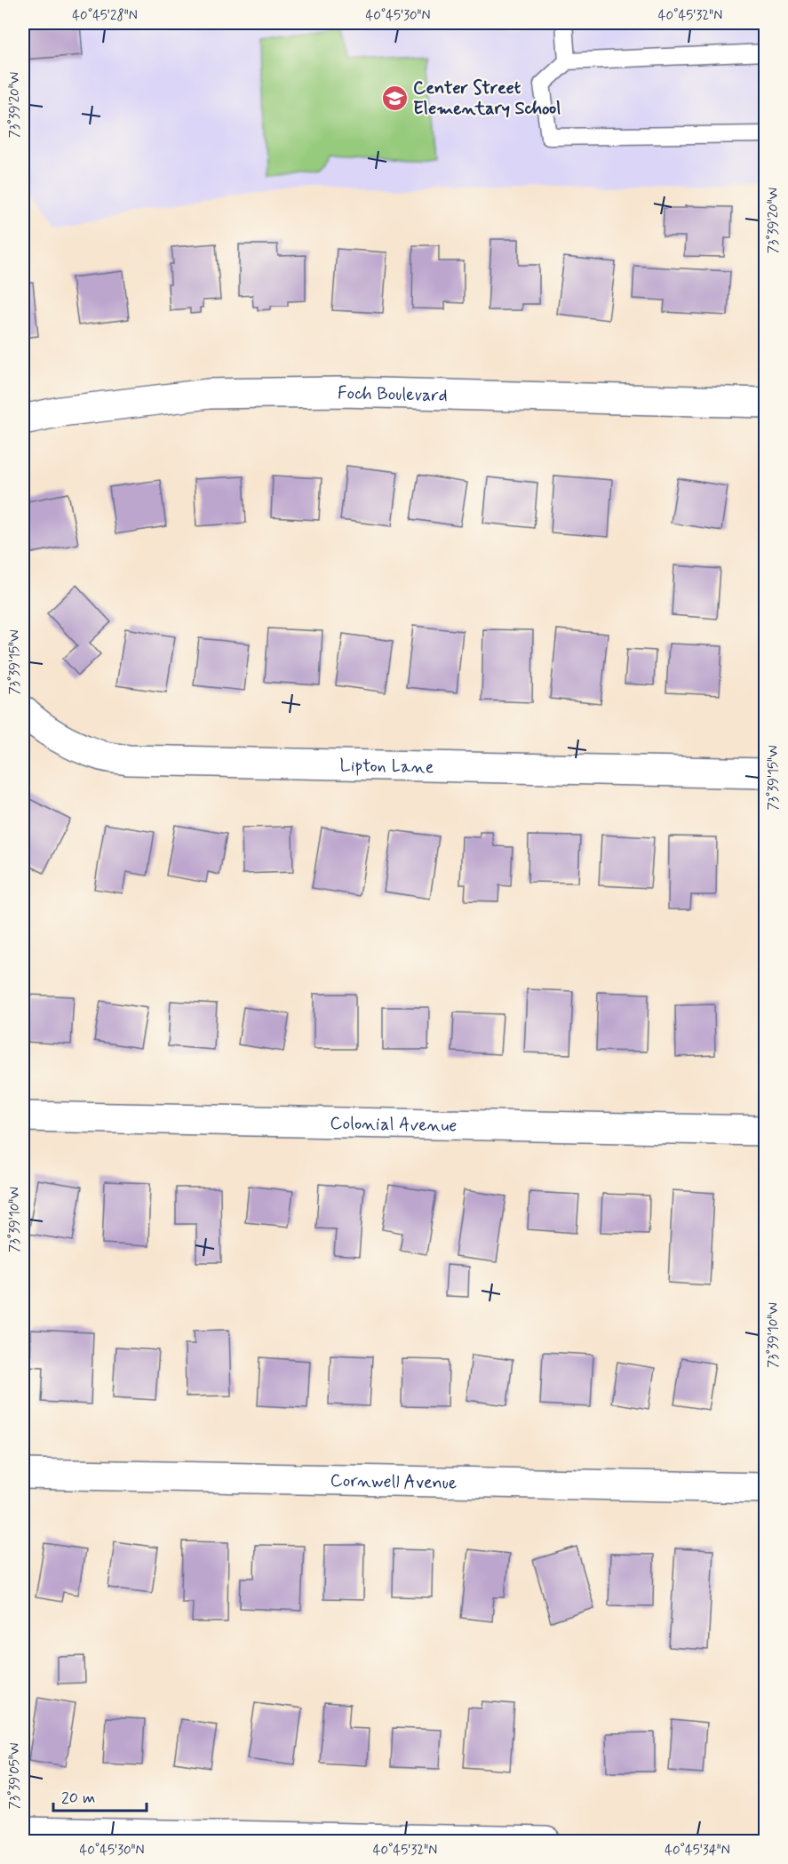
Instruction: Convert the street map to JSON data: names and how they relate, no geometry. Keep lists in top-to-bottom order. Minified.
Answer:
{"streets":{"street":["Foch Boulevard","Lipton Lane","Colonial Avenue","Cornwell Avenue"]},"places":{"school or university":["Center Street Elementary School"]},"scale_bar":"20 m","coordinates":["40°45'28\"N","40°45'30\"N","40°45'32\"N","73°39'20\"W","73°39'15\"W","73°39'10\"W","73°39'05\"W","40°45'34\"N"]}
